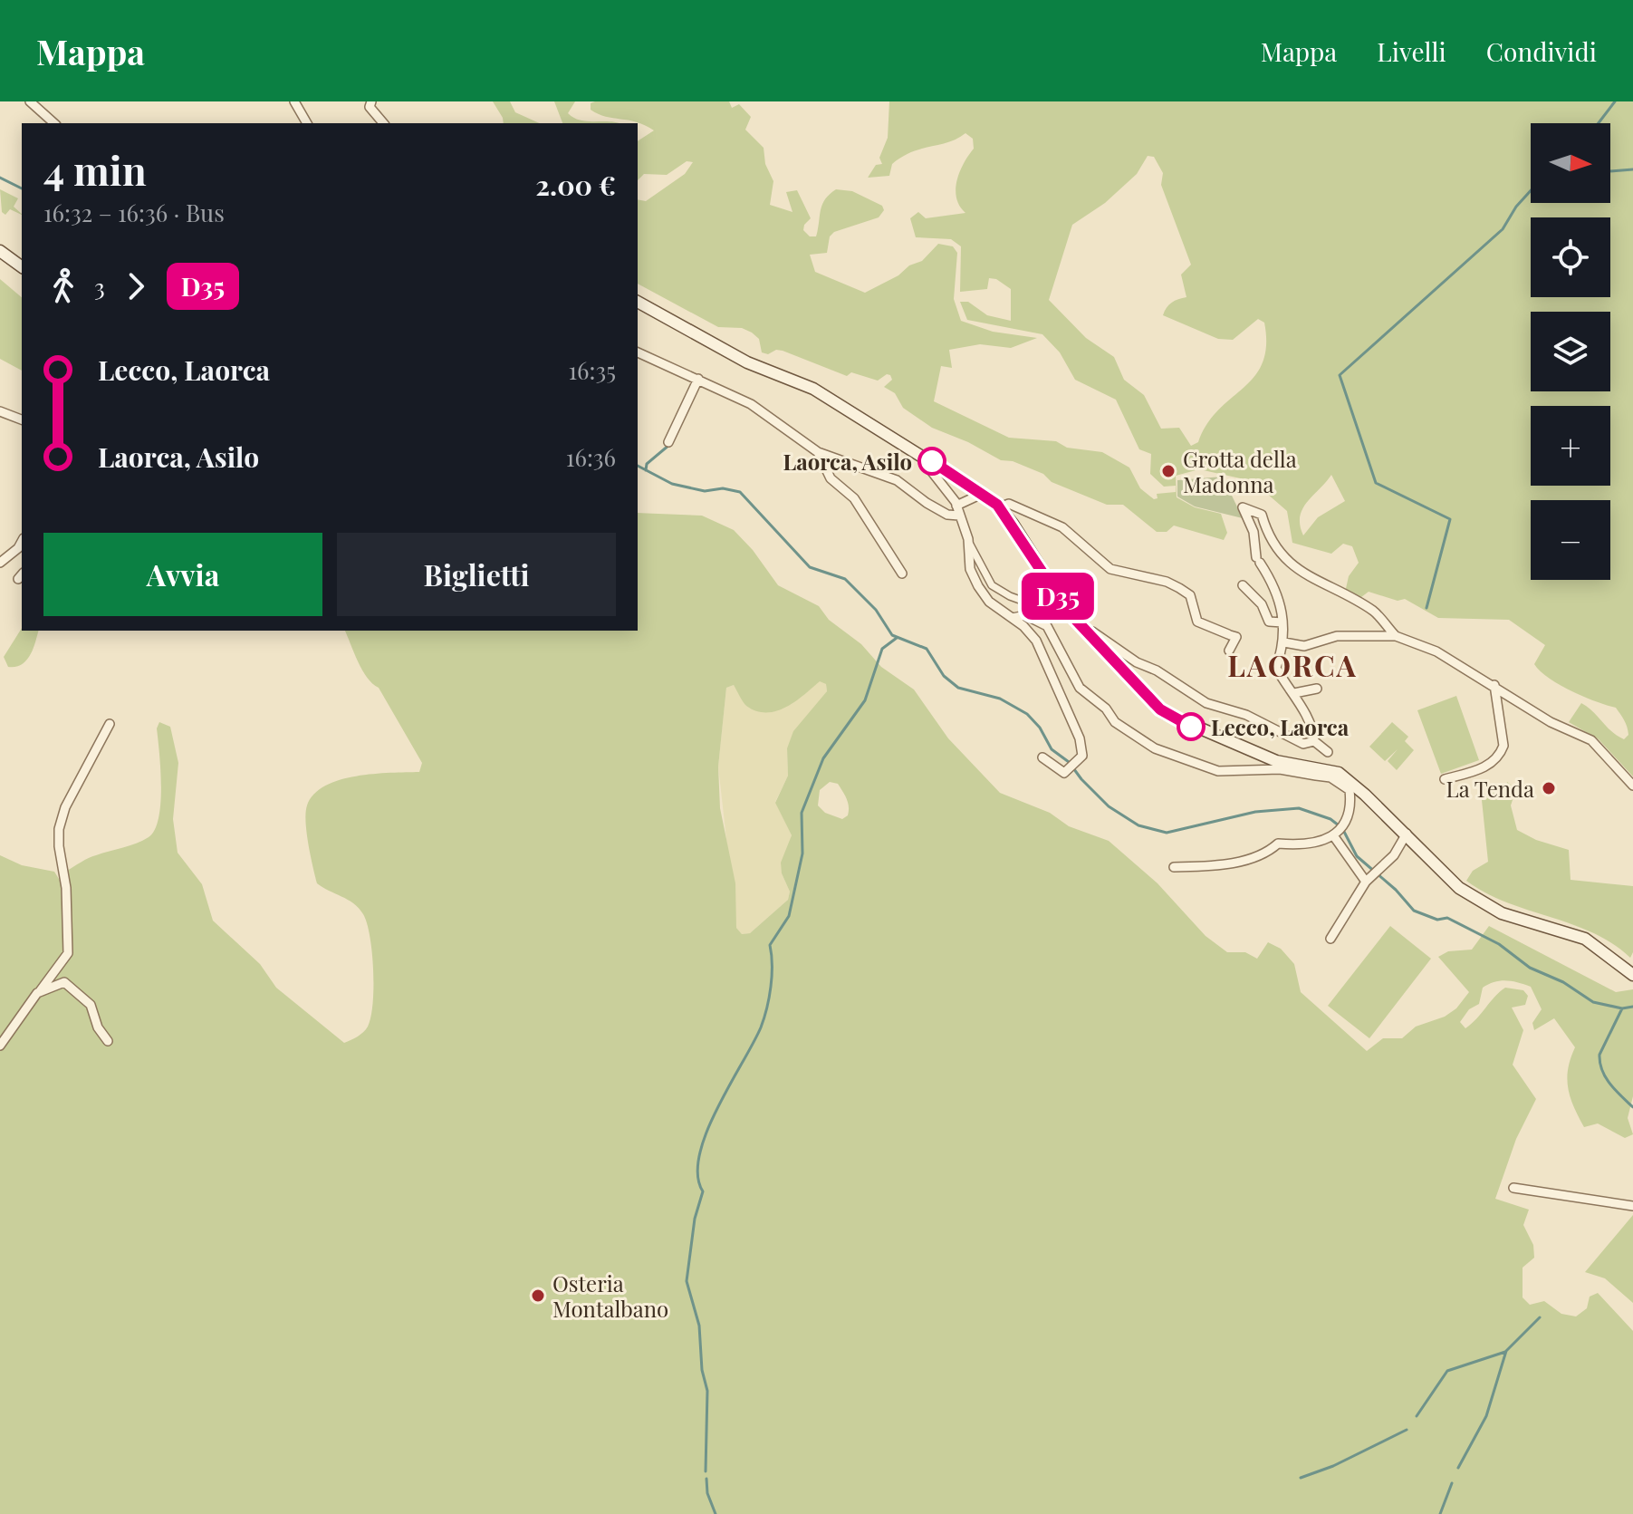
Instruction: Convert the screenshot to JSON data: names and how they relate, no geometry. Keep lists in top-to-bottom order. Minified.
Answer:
{"districts":["LAORCA"],"places":["Laorca, Asilo","Grotta della Madonna","Lecco, Laorca","La Tenda","Osteria Montalbano"],"lines":["bus line D35"],"north":"right","page":{"header":"Mappa","nav":["Mappa","Livelli","Condividi"],"on_map":"D35","map_buttons":["+","−"],"heading":["4 min","16:32 – 16:36 · Bus","2.00 €"],"legs":["3","D35"],"list":[{"name":"Lecco, Laorca","value":"16:35"},{"name":"Laorca, Asilo","value":"16:36"}],"buttons":["Avvia","Biglietti"]}}
